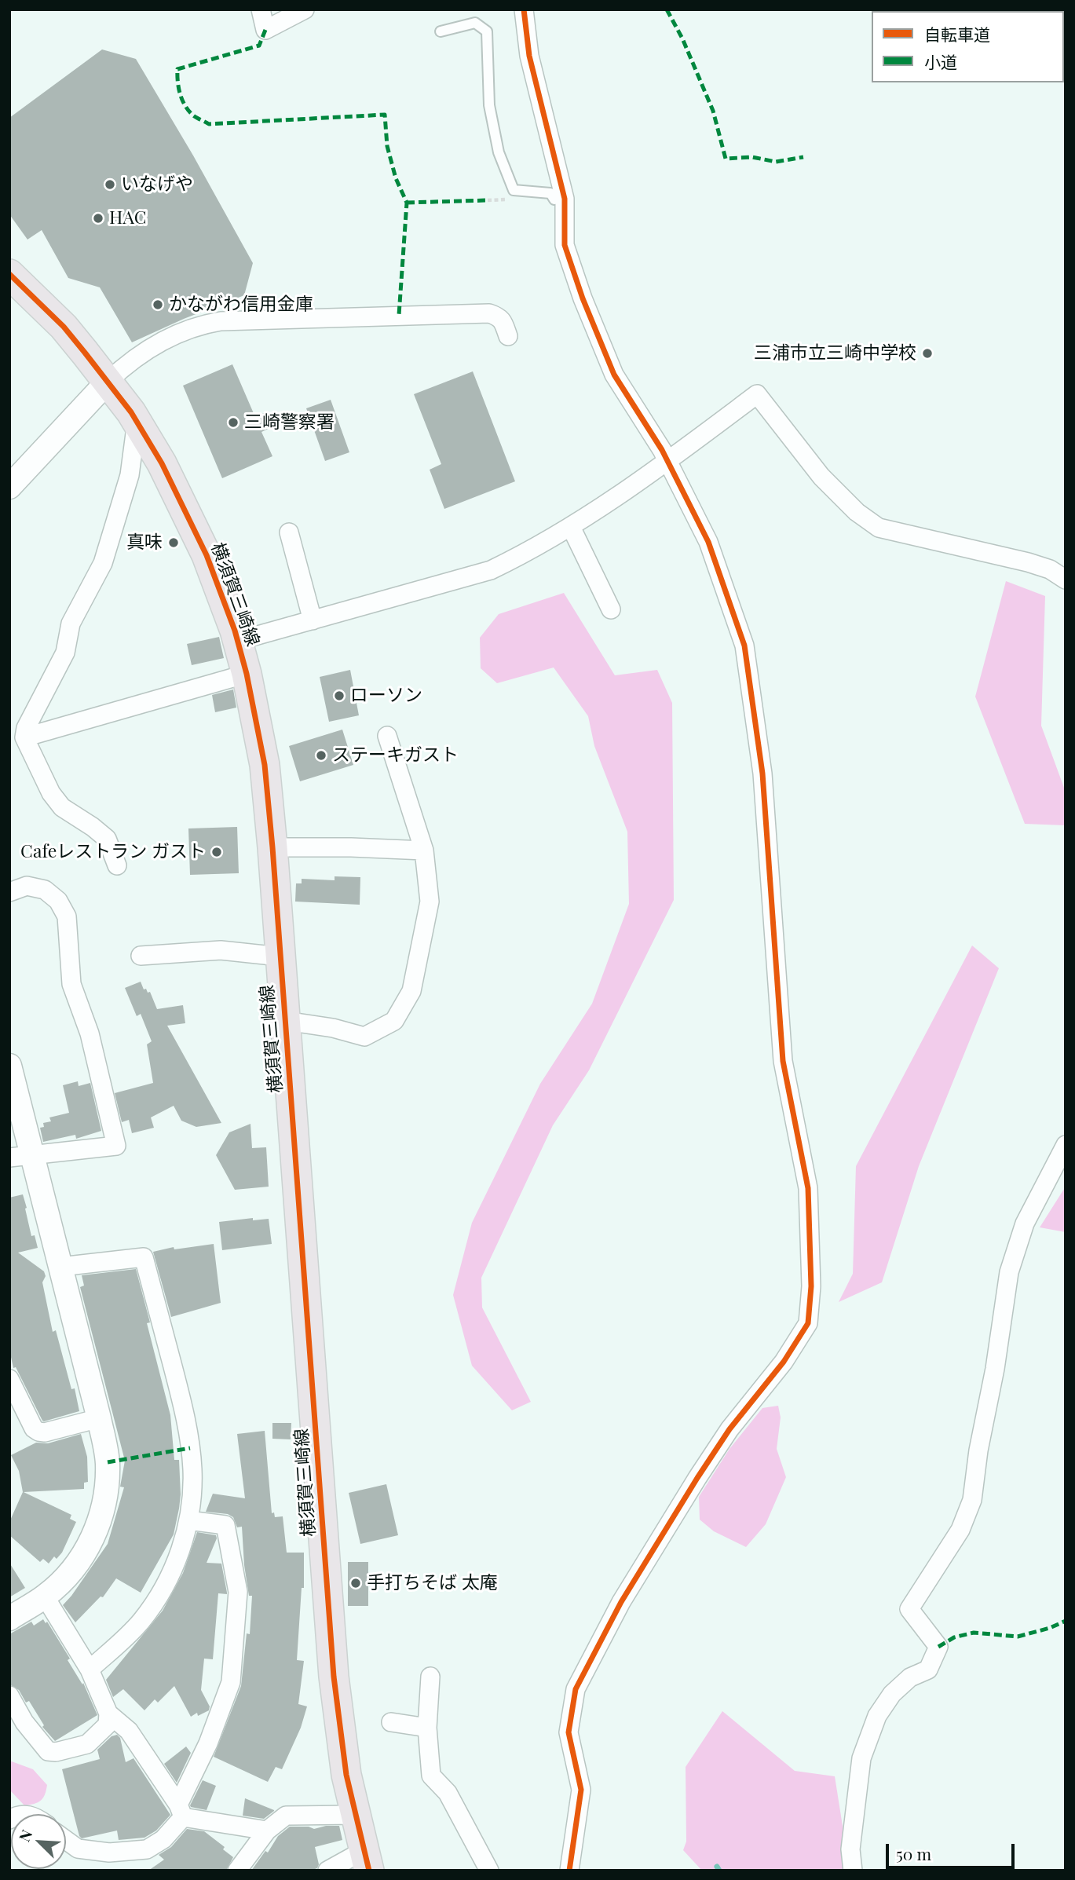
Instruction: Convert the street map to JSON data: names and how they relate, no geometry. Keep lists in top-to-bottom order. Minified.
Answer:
{"streets":{"main road":["横須賀三崎線"]},"places":["いなげや","HAC","かながわ信用金庫","三浦市立三崎中学校","三崎警察署","真味","ローソン","ステーキガスト","Cafeレストラン ガスト","手打ちそば 太庵"],"legend":["自転車道","小道"],"scale_bar":"50 m","north":"top left"}
